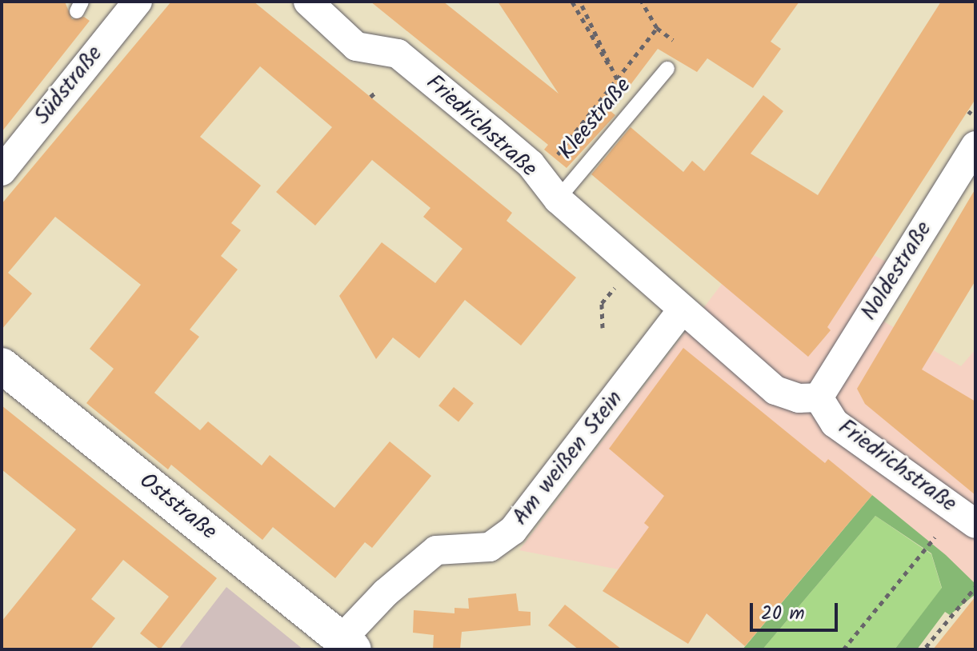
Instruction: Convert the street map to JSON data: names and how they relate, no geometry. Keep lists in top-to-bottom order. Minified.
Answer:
{"streets":{"main road":["Oststraße"],"street":["Südstraße","Friedrichstraße","Noldestraße","Am weißen Stein"],"lane":["Kleestraße"]},"crossings":[["Kleestraße","Friedrichstraße"],["Friedrichstraße","Noldestraße"],["Friedrichstraße","Am weißen Stein"],["Am weißen Stein","Oststraße"]],"scale_bar":"20 m"}
